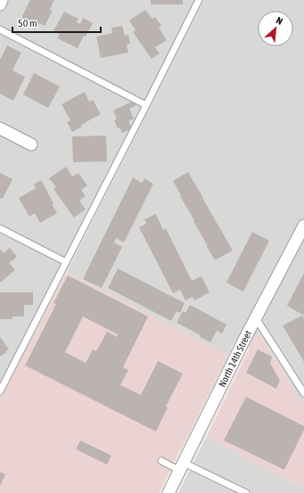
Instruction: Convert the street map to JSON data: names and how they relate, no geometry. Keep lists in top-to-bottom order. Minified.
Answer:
{"streets":{"street":["North 14th Street"]},"scale_bar":"50 m","north":"top right"}
